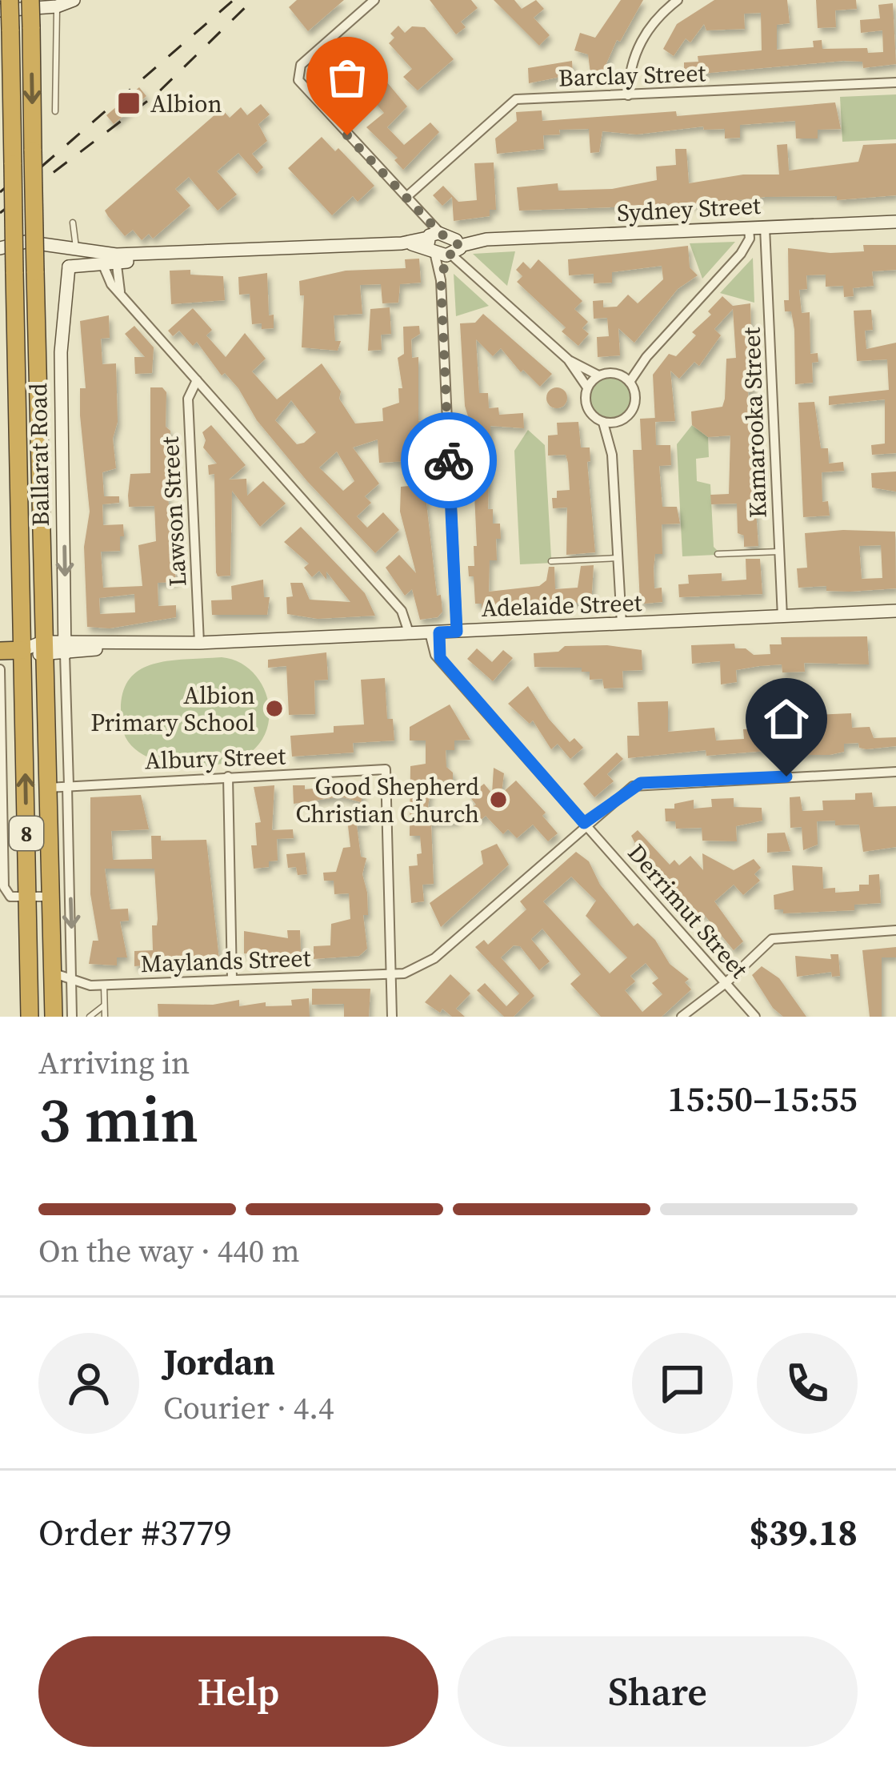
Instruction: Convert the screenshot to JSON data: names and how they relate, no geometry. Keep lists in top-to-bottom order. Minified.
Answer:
{"streets":{"highway":["Ballarat Road","8"],"street":["Barclay Street","Sydney Street","Kamarooka Street","Lawson Street","Adelaide Street","Albury Street","Derrimut Street","Maylands Street"]},"crossings":[["Sydney Street","Kamarooka Street"],["Sydney Street","Ballarat Road"],["Kamarooka Street","Adelaide Street"],["Ballarat Road","Adelaide Street"],["Ballarat Road","Albury Street"],["Ballarat Road","Maylands Street"],["Lawson Street","Adelaide Street"],["Adelaide Street","Derrimut Street"],["Albury Street","Maylands Street"]],"places":{"transit":["Albion"],"other":["Albion Primary School","Good Shepherd Christian Church"]},"page":{"heading":["3 min","Arriving in","15:50–15:55"],"panel":["Jordan","Courier · 4.4","Order #3779","$39.18"],"bar":"On the way · 440 m","buttons":["Help","Share"]}}
